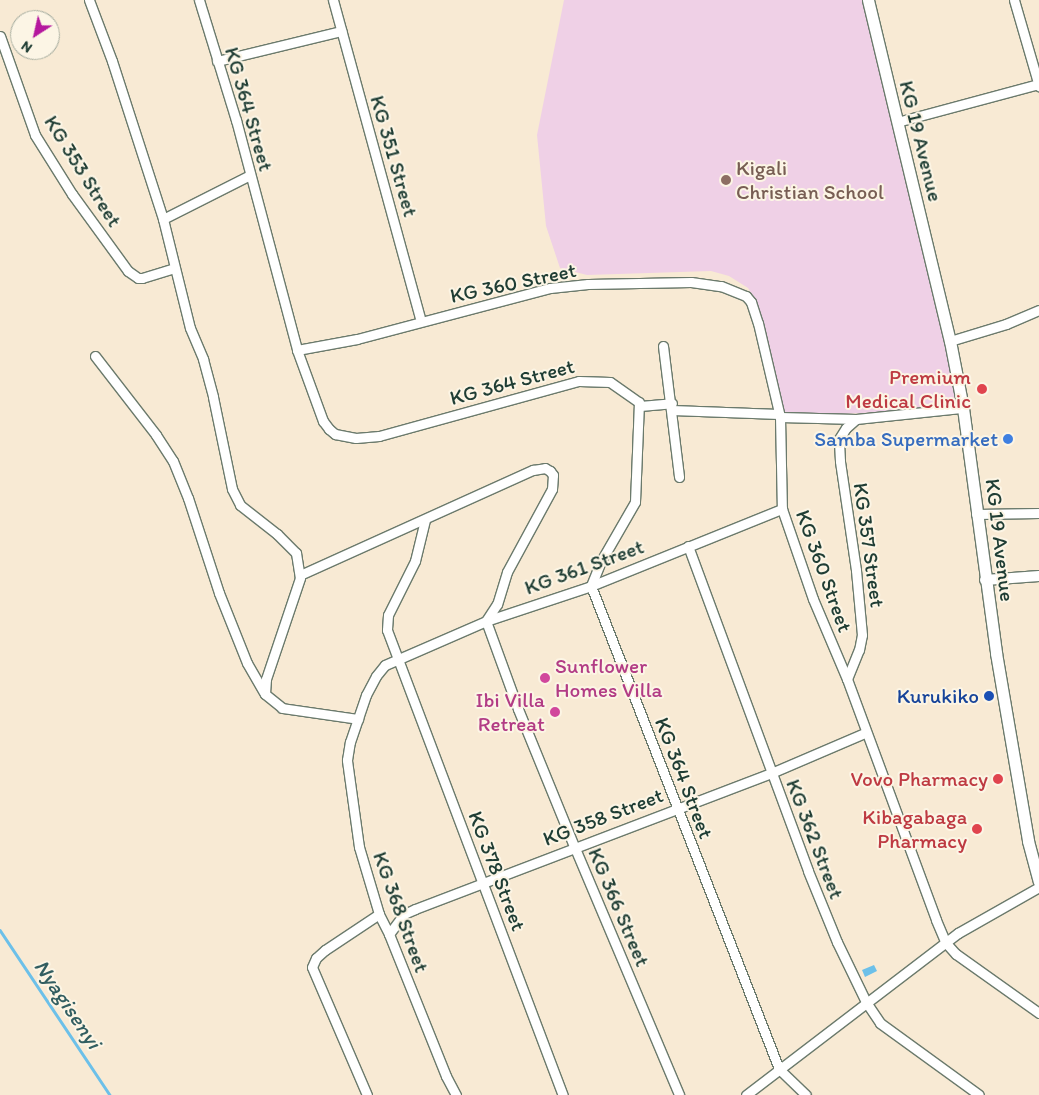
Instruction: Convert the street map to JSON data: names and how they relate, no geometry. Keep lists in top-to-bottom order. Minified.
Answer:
{"streets":{"main road":["KG 19 Avenue"],"street":["KG 364 Street","KG 351 Street","KG 353 Street","KG 360 Street","KG 357 Street","KG 361 Street","KG 358 Street","KG 362 Street","KG 378 Street","KG 366 Street","KG 368 Street"]},"crossings":[["KG 364 Street","KG 360 Street"],["KG 364 Street","KG 361 Street"],["KG 364 Street","KG 358 Street"],["KG 351 Street","KG 360 Street"],["KG 360 Street","KG 357 Street"],["KG 360 Street","KG 361 Street"],["KG 360 Street","KG 358 Street"],["KG 361 Street","KG 362 Street"],["KG 361 Street","KG 378 Street"],["KG 361 Street","KG 366 Street"],["KG 361 Street","KG 368 Street"],["KG 358 Street","KG 362 Street"],["KG 358 Street","KG 378 Street"],["KG 358 Street","KG 366 Street"],["KG 358 Street","KG 368 Street"],["KG 378 Street","KG 368 Street"]],"water":["Nyagisenyi"],"places":["Kigali Christian School","Premium Medical Clinic","Samba Supermarket","Sunflower Homes Villa","Kurukiko","Ibi Villa Retreat","Vovo Pharmacy","Kibagabaga Pharmacy"],"north":"bottom left"}
